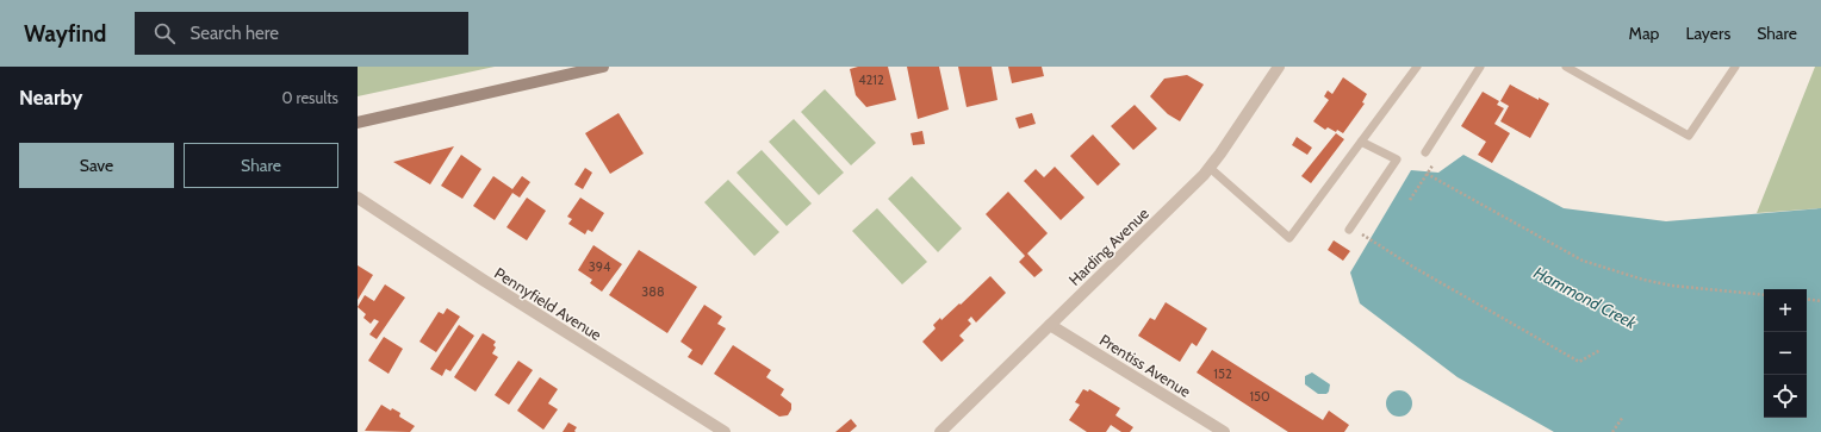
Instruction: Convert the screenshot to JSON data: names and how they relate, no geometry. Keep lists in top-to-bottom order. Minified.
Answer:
{"streets":{"street":["Harding Avenue","Pennyfield Avenue","Prentiss Avenue"]},"crossings":[["Harding Avenue","Prentiss Avenue"]],"water":["Hammond Creek"],"house_numbers":["4212","394","388","152","150"],"page":{"header":"Wayfind","search":"Search here","nav":["Map","Layers","Share"],"heading":["Nearby","0 results"],"buttons":["Save","Share"],"map_buttons":["+","−"]}}
